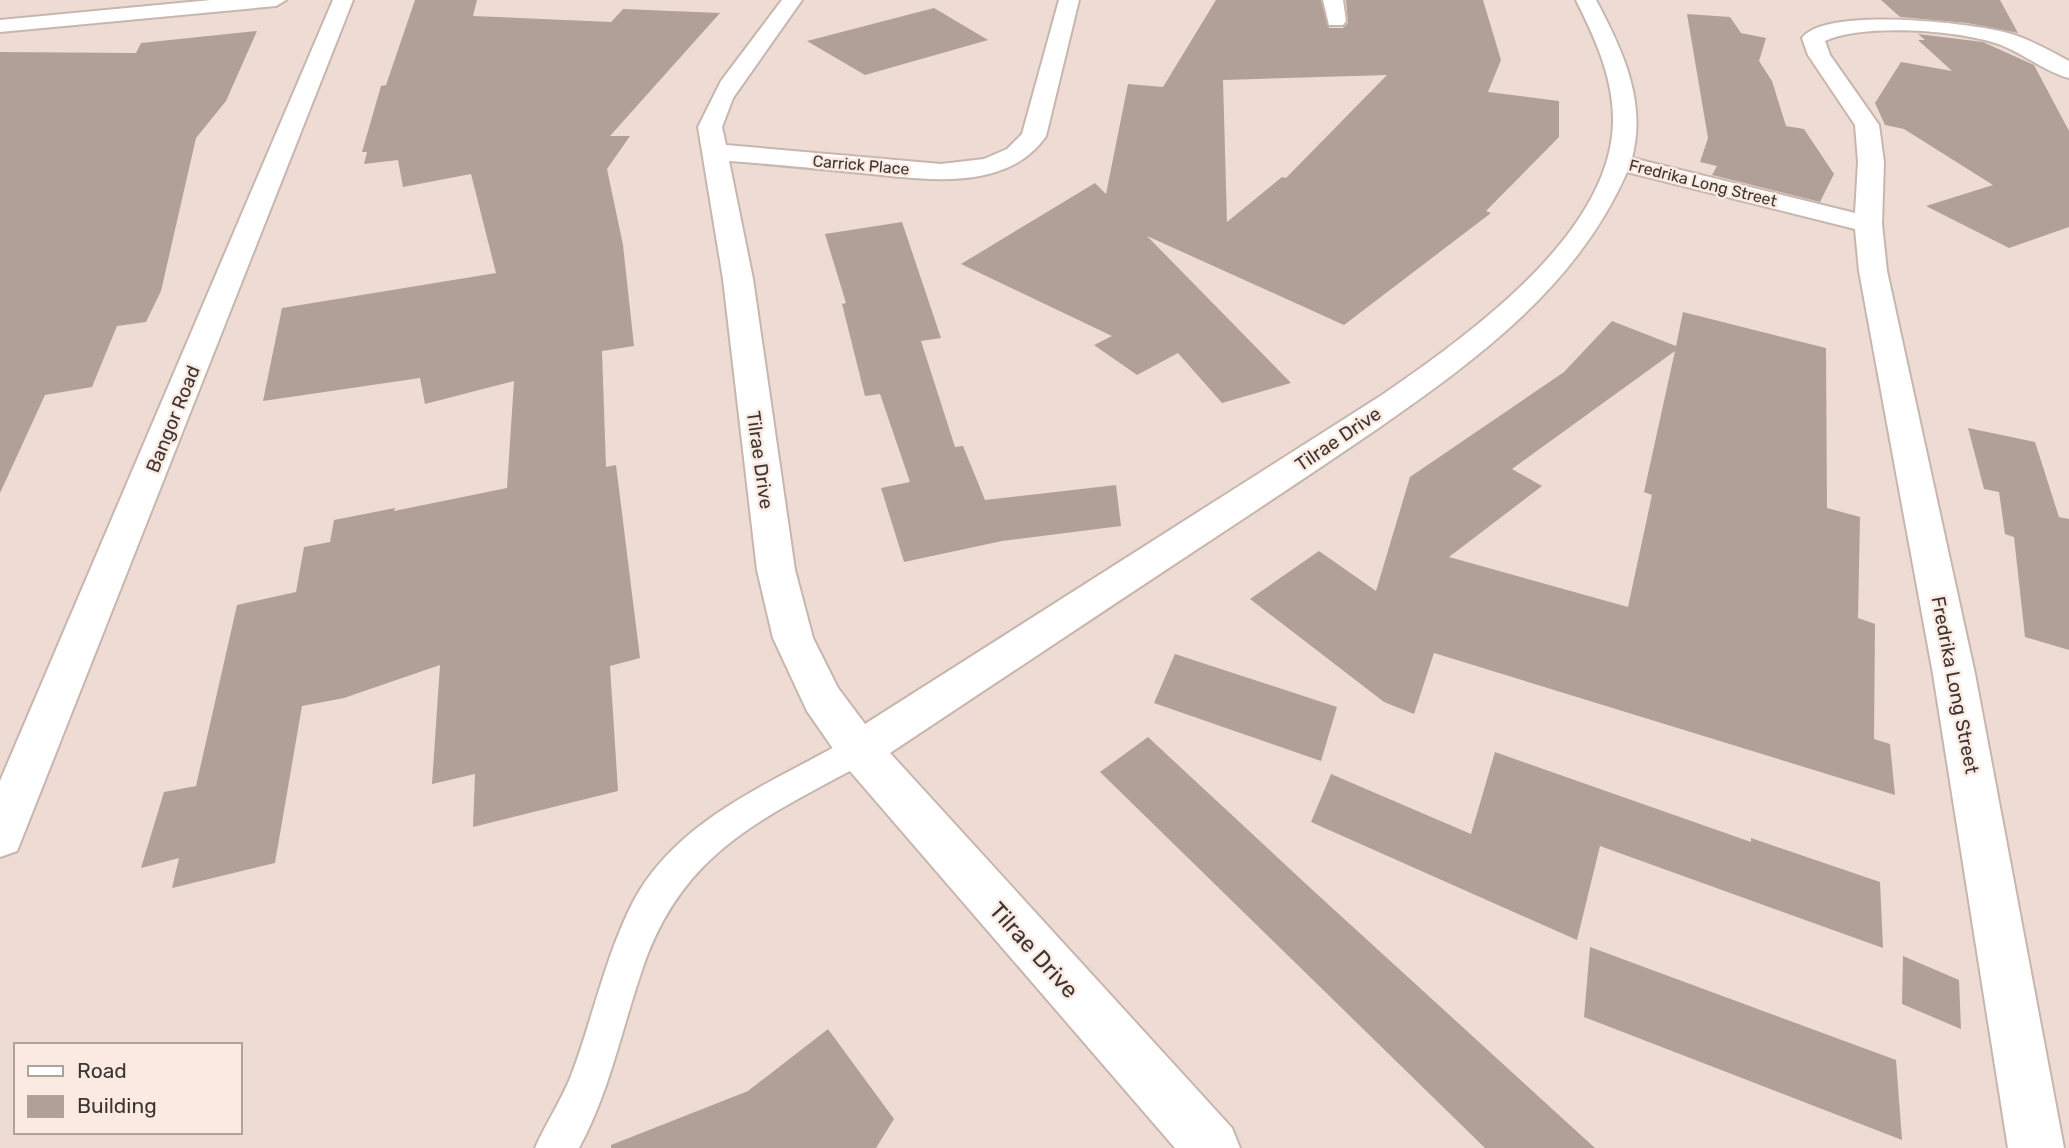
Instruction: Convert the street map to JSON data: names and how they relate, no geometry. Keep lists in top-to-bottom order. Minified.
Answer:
{"streets":{"street":["Carrick Place","Fredrika Long Street","Bangor Road","Tilrae Drive"]},"crossings":[["Carrick Place","Tilrae Drive"],["Fredrika Long Street","Tilrae Drive"]],"legend":["Road","Building"]}
